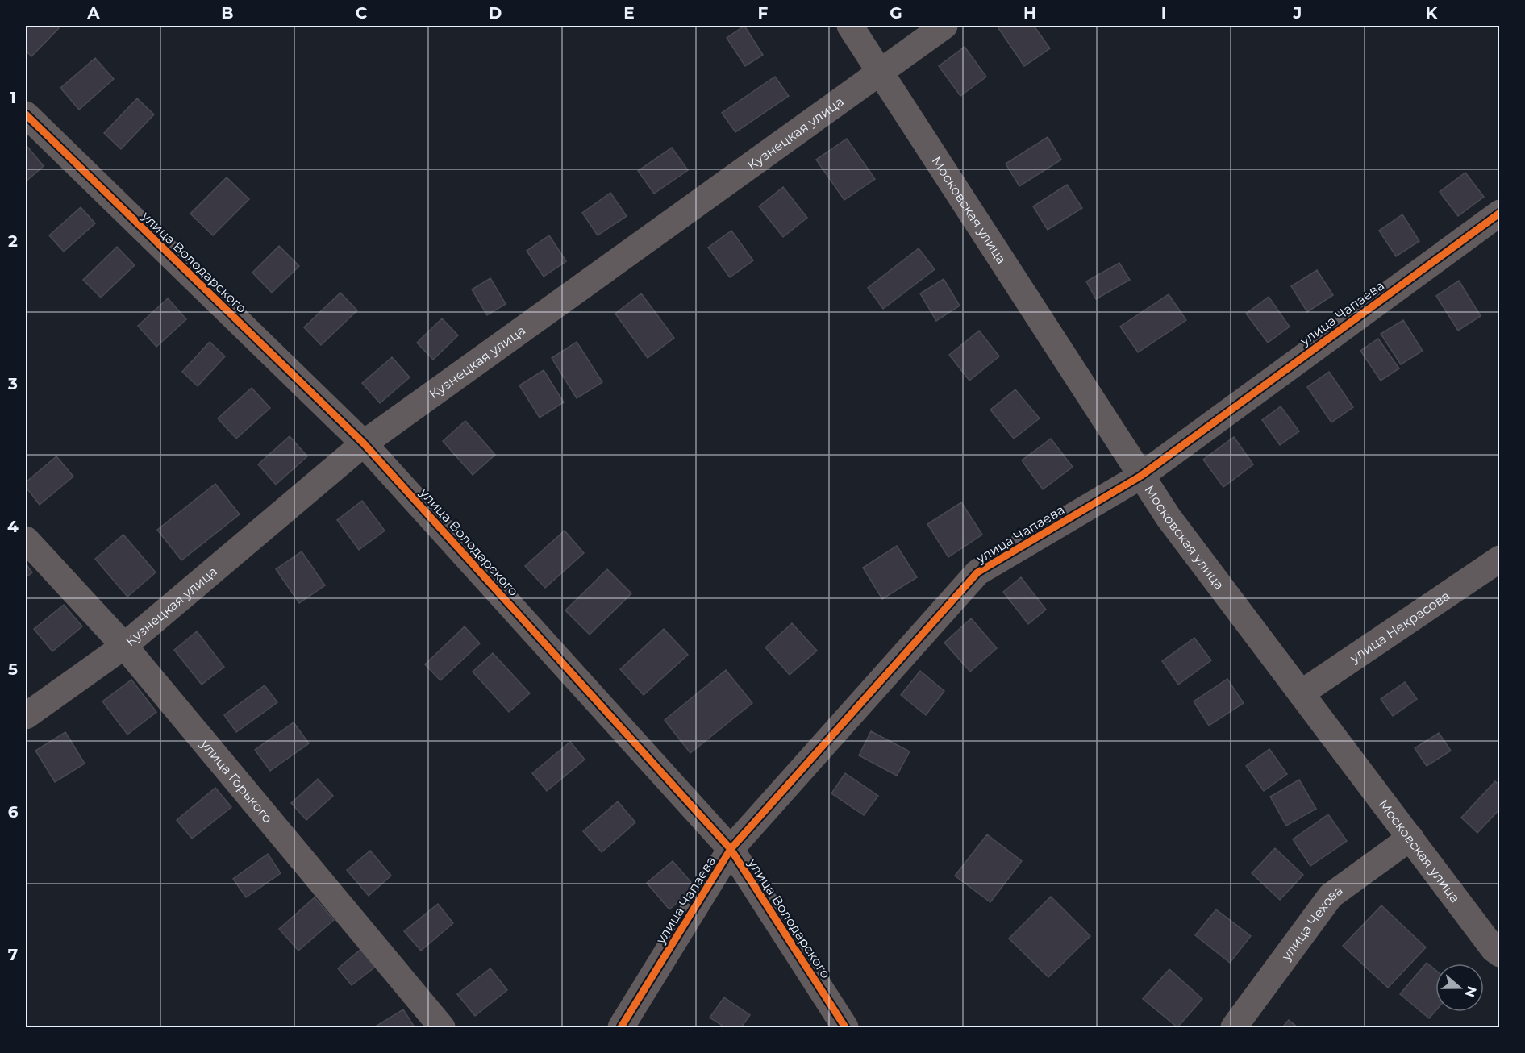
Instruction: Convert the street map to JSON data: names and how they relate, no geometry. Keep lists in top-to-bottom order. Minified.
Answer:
{"streets":{"street":["Кузнецкая улица","Московская улица","улица Володарского","улица Чапаева","улица Некрасова","улица Горького","улица Чехова"]},"crossings":[["Кузнецкая улица","Московская улица"],["Кузнецкая улица","улица Володарского"],["Кузнецкая улица","улица Горького"],["Московская улица","улица Чапаева"],["Московская улица","улица Некрасова"],["Московская улица","улица Чехова"],["улица Володарского","улица Чапаева"]],"north":"right","grid":{"columns":["A","B","C","D","E","F","G","H","I","J","K"],"rows":["1","2","3","4","5","6","7"]}}
